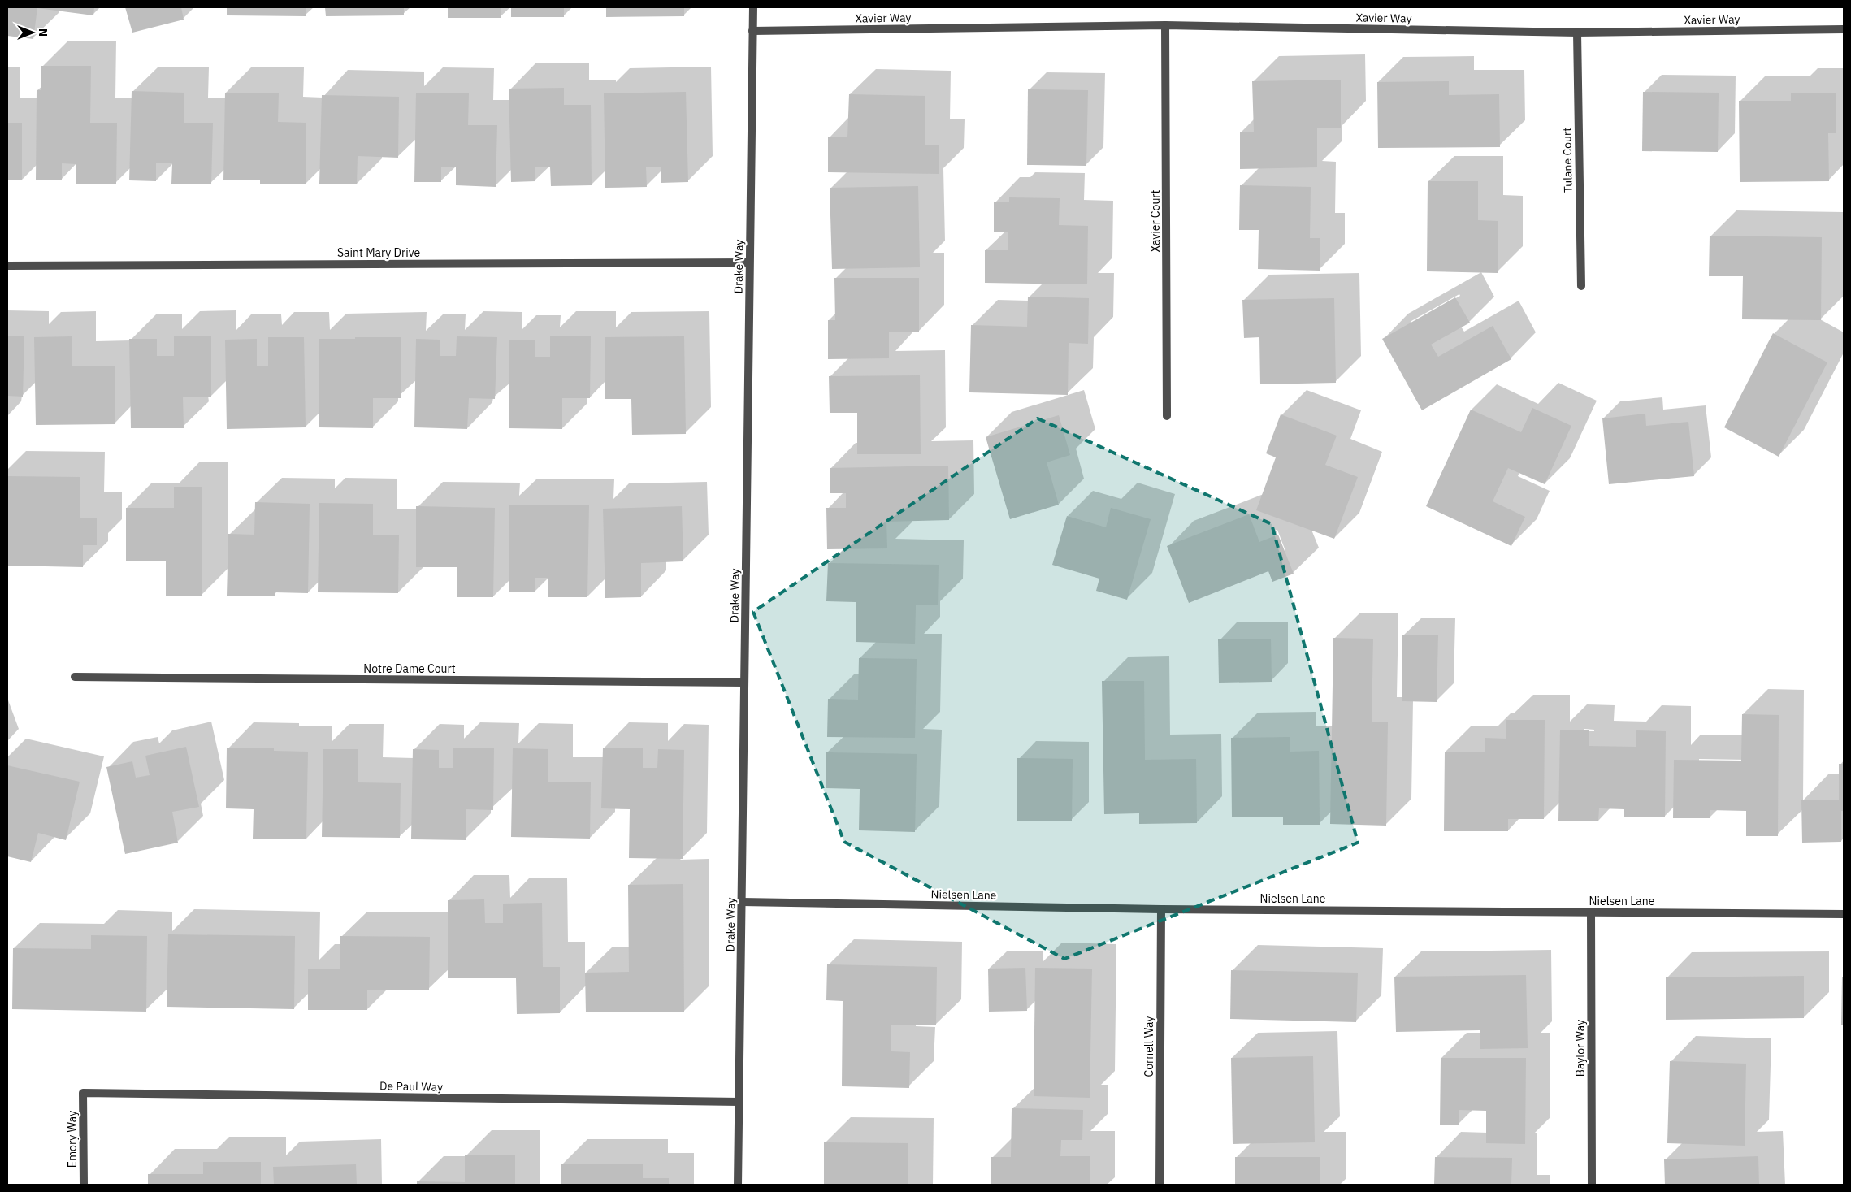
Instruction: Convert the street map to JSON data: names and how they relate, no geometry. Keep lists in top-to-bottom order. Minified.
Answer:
{"streets":{"street":["Xavier Way","Tulane Court","Xavier Court","Saint Mary Drive","Drake Way","Notre Dame Court","Nielsen Lane","Cornell Way","Baylor Way","De Paul Way","Emory Way"]},"crossings":[["Xavier Way","Tulane Court"],["Xavier Way","Xavier Court"],["Xavier Way","Drake Way"],["Saint Mary Drive","Drake Way"],["Drake Way","Notre Dame Court"],["Drake Way","Nielsen Lane"],["Drake Way","De Paul Way"],["Nielsen Lane","Cornell Way"],["Nielsen Lane","Baylor Way"],["De Paul Way","Emory Way"]],"north":"right"}
